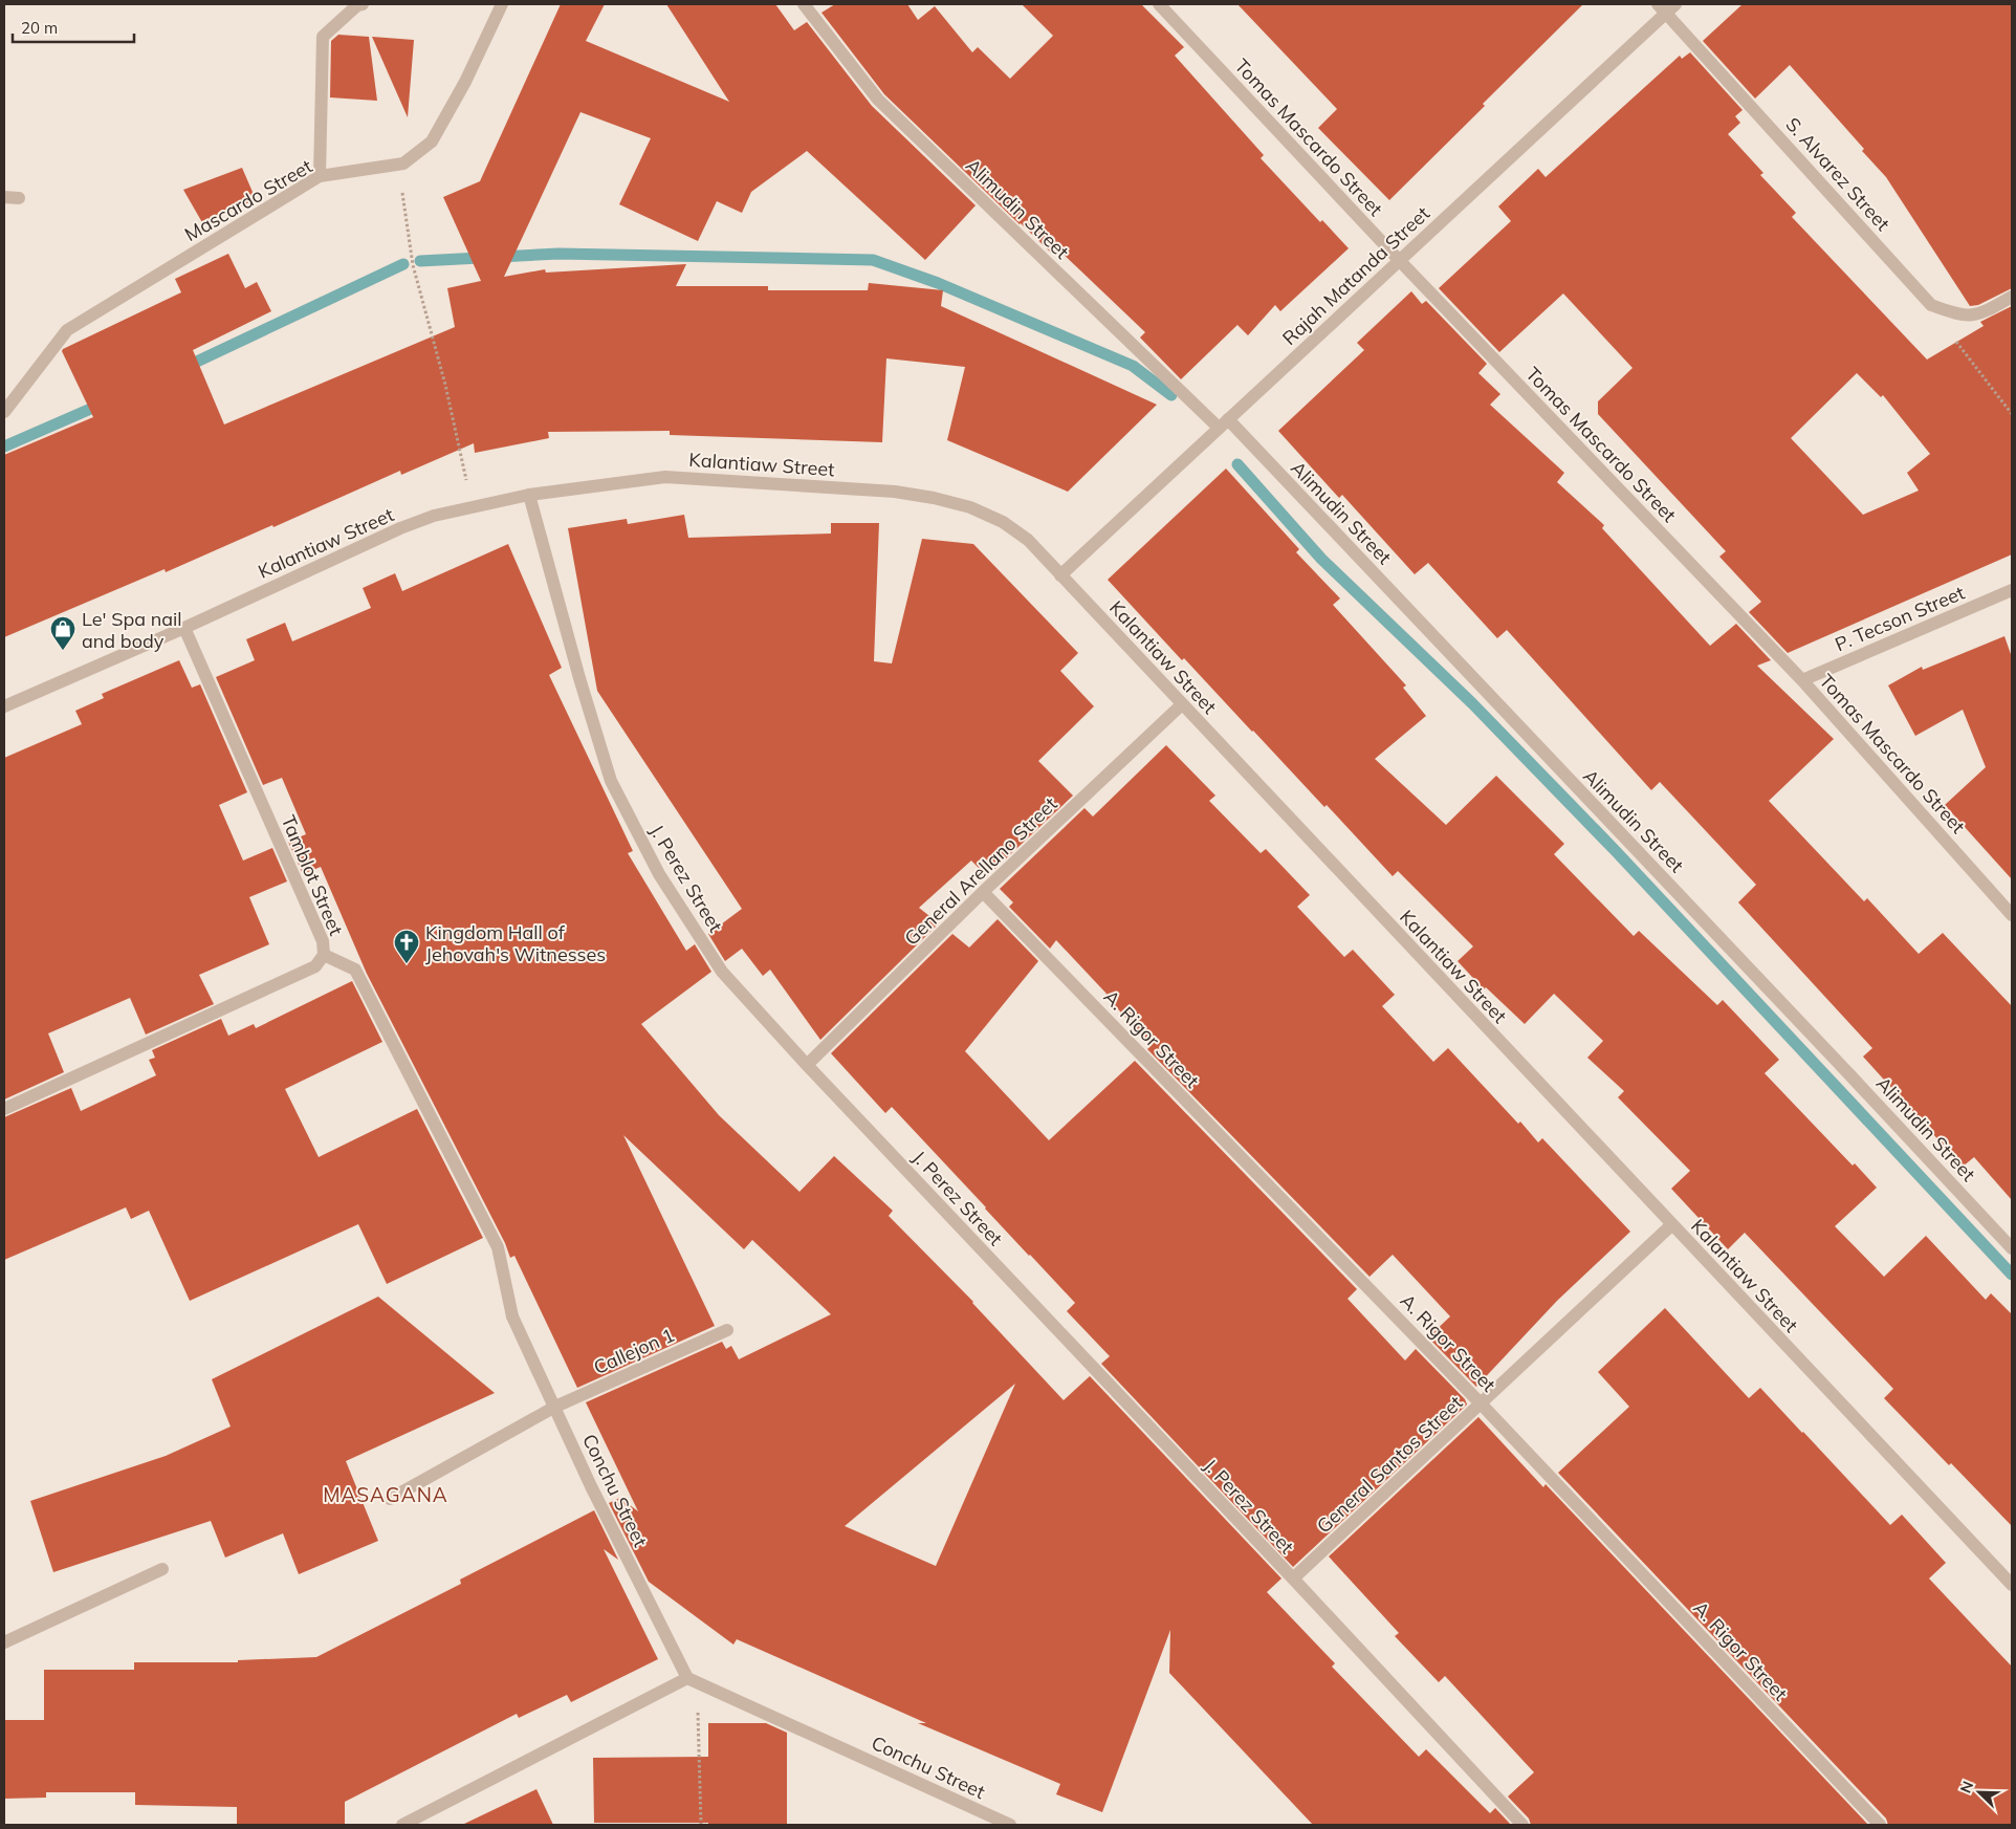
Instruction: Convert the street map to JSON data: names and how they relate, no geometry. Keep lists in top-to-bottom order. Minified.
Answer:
{"streets":{"street":["Tomas Mascardo Street","S. Alvarez Street","Mascardo Street","Alimudin Street","Rajah Matanda Street","Kalantiaw Street","P. Tecson Street","General Arellano Street","Tamblot Street","J. Perez Street","A. Rigor Street","Callejon 1","General Santos Street","Conchu Street"]},"crossings":[["Tomas Mascardo Street","Rajah Matanda Street"],["Tomas Mascardo Street","P. Tecson Street"],["S. Alvarez Street","Rajah Matanda Street"],["Alimudin Street","Rajah Matanda Street"],["Rajah Matanda Street","Kalantiaw Street"],["Kalantiaw Street","General Arellano Street"],["Kalantiaw Street","Tamblot Street"],["Kalantiaw Street","J. Perez Street"],["Kalantiaw Street","General Santos Street"],["General Arellano Street","J. Perez Street"],["General Arellano Street","A. Rigor Street"],["Tamblot Street","Conchu Street"],["J. Perez Street","General Santos Street"],["A. Rigor Street","General Santos Street"],["Callejon 1","Conchu Street"]],"districts":["MASAGANA"],"places":{"shop":["Le' Spa nail and body"],"church":["Kingdom Hall of Jehovah's Witnesses"]},"scale_bar":"20 m","north":"top left"}
